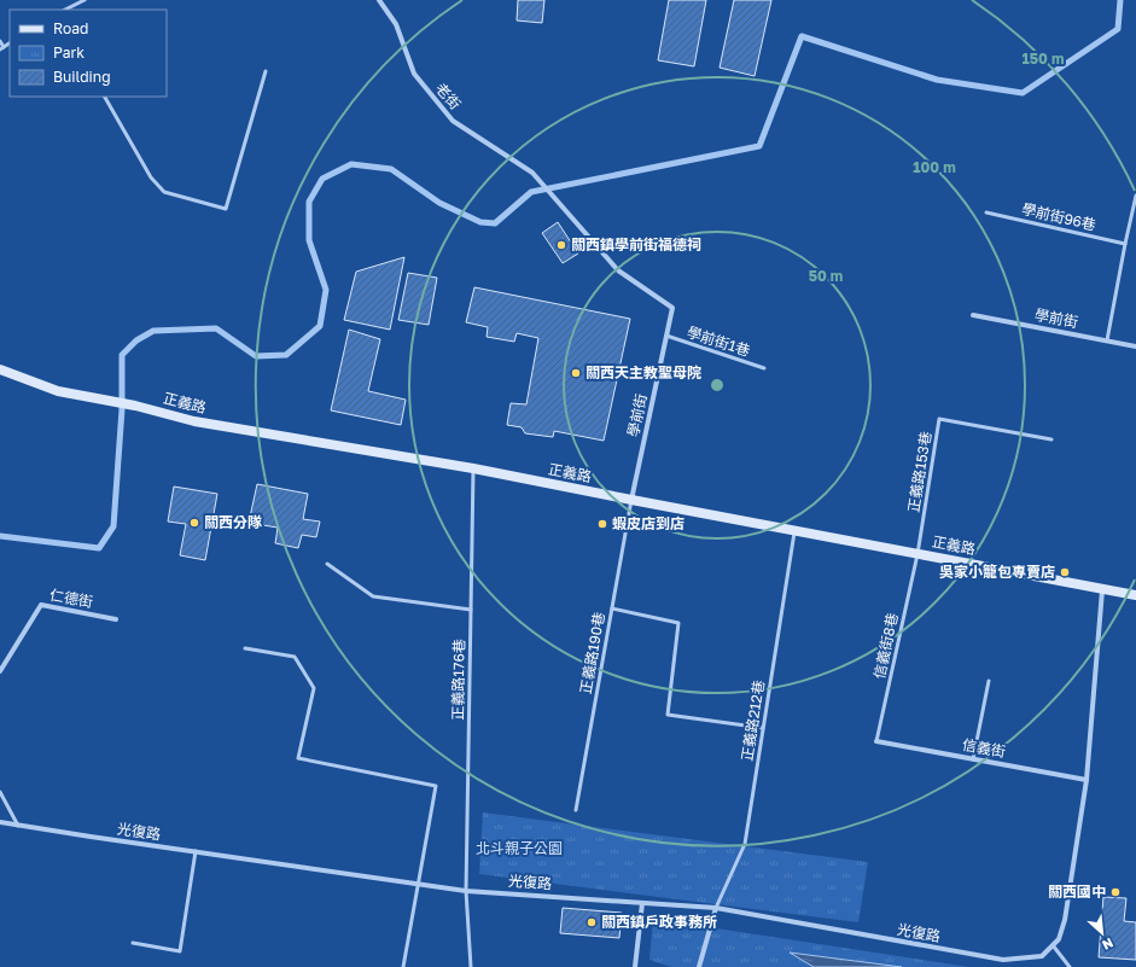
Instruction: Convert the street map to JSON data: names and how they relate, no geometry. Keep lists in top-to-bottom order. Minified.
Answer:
{"streets":{"main road":["正義路"],"street":["老街","學前街","仁德街","信義街","光復路"],"lane":["學前街96巷","學前街1巷","正義路153巷","信義街8巷","正義路190巷","正義路176巷","正義路212巷"]},"crossings":[["老街","學前街"],["學前街","學前街1巷"],["學前街","正義路"],["學前街","正義路190巷"],["正義路","正義路153巷"],["正義路","信義街8巷"],["正義路","正義路190巷"],["正義路","正義路176巷"],["正義路","正義路212巷"],["正義路153巷","信義街8巷"],["信義街8巷","信義街"],["正義路176巷","光復路"],["正義路212巷","光復路"]],"parks":["北斗親子公園"],"places":["關西鎮學前街福德祠","關西天主教聖母院","關西分隊","蝦皮店到店","吳家小籠包專賣店","關西國中","關西鎮戶政事務所"],"legend":["Road","Park","Building"],"north":"bottom right","rings":["150 m","100 m","50 m"]}
